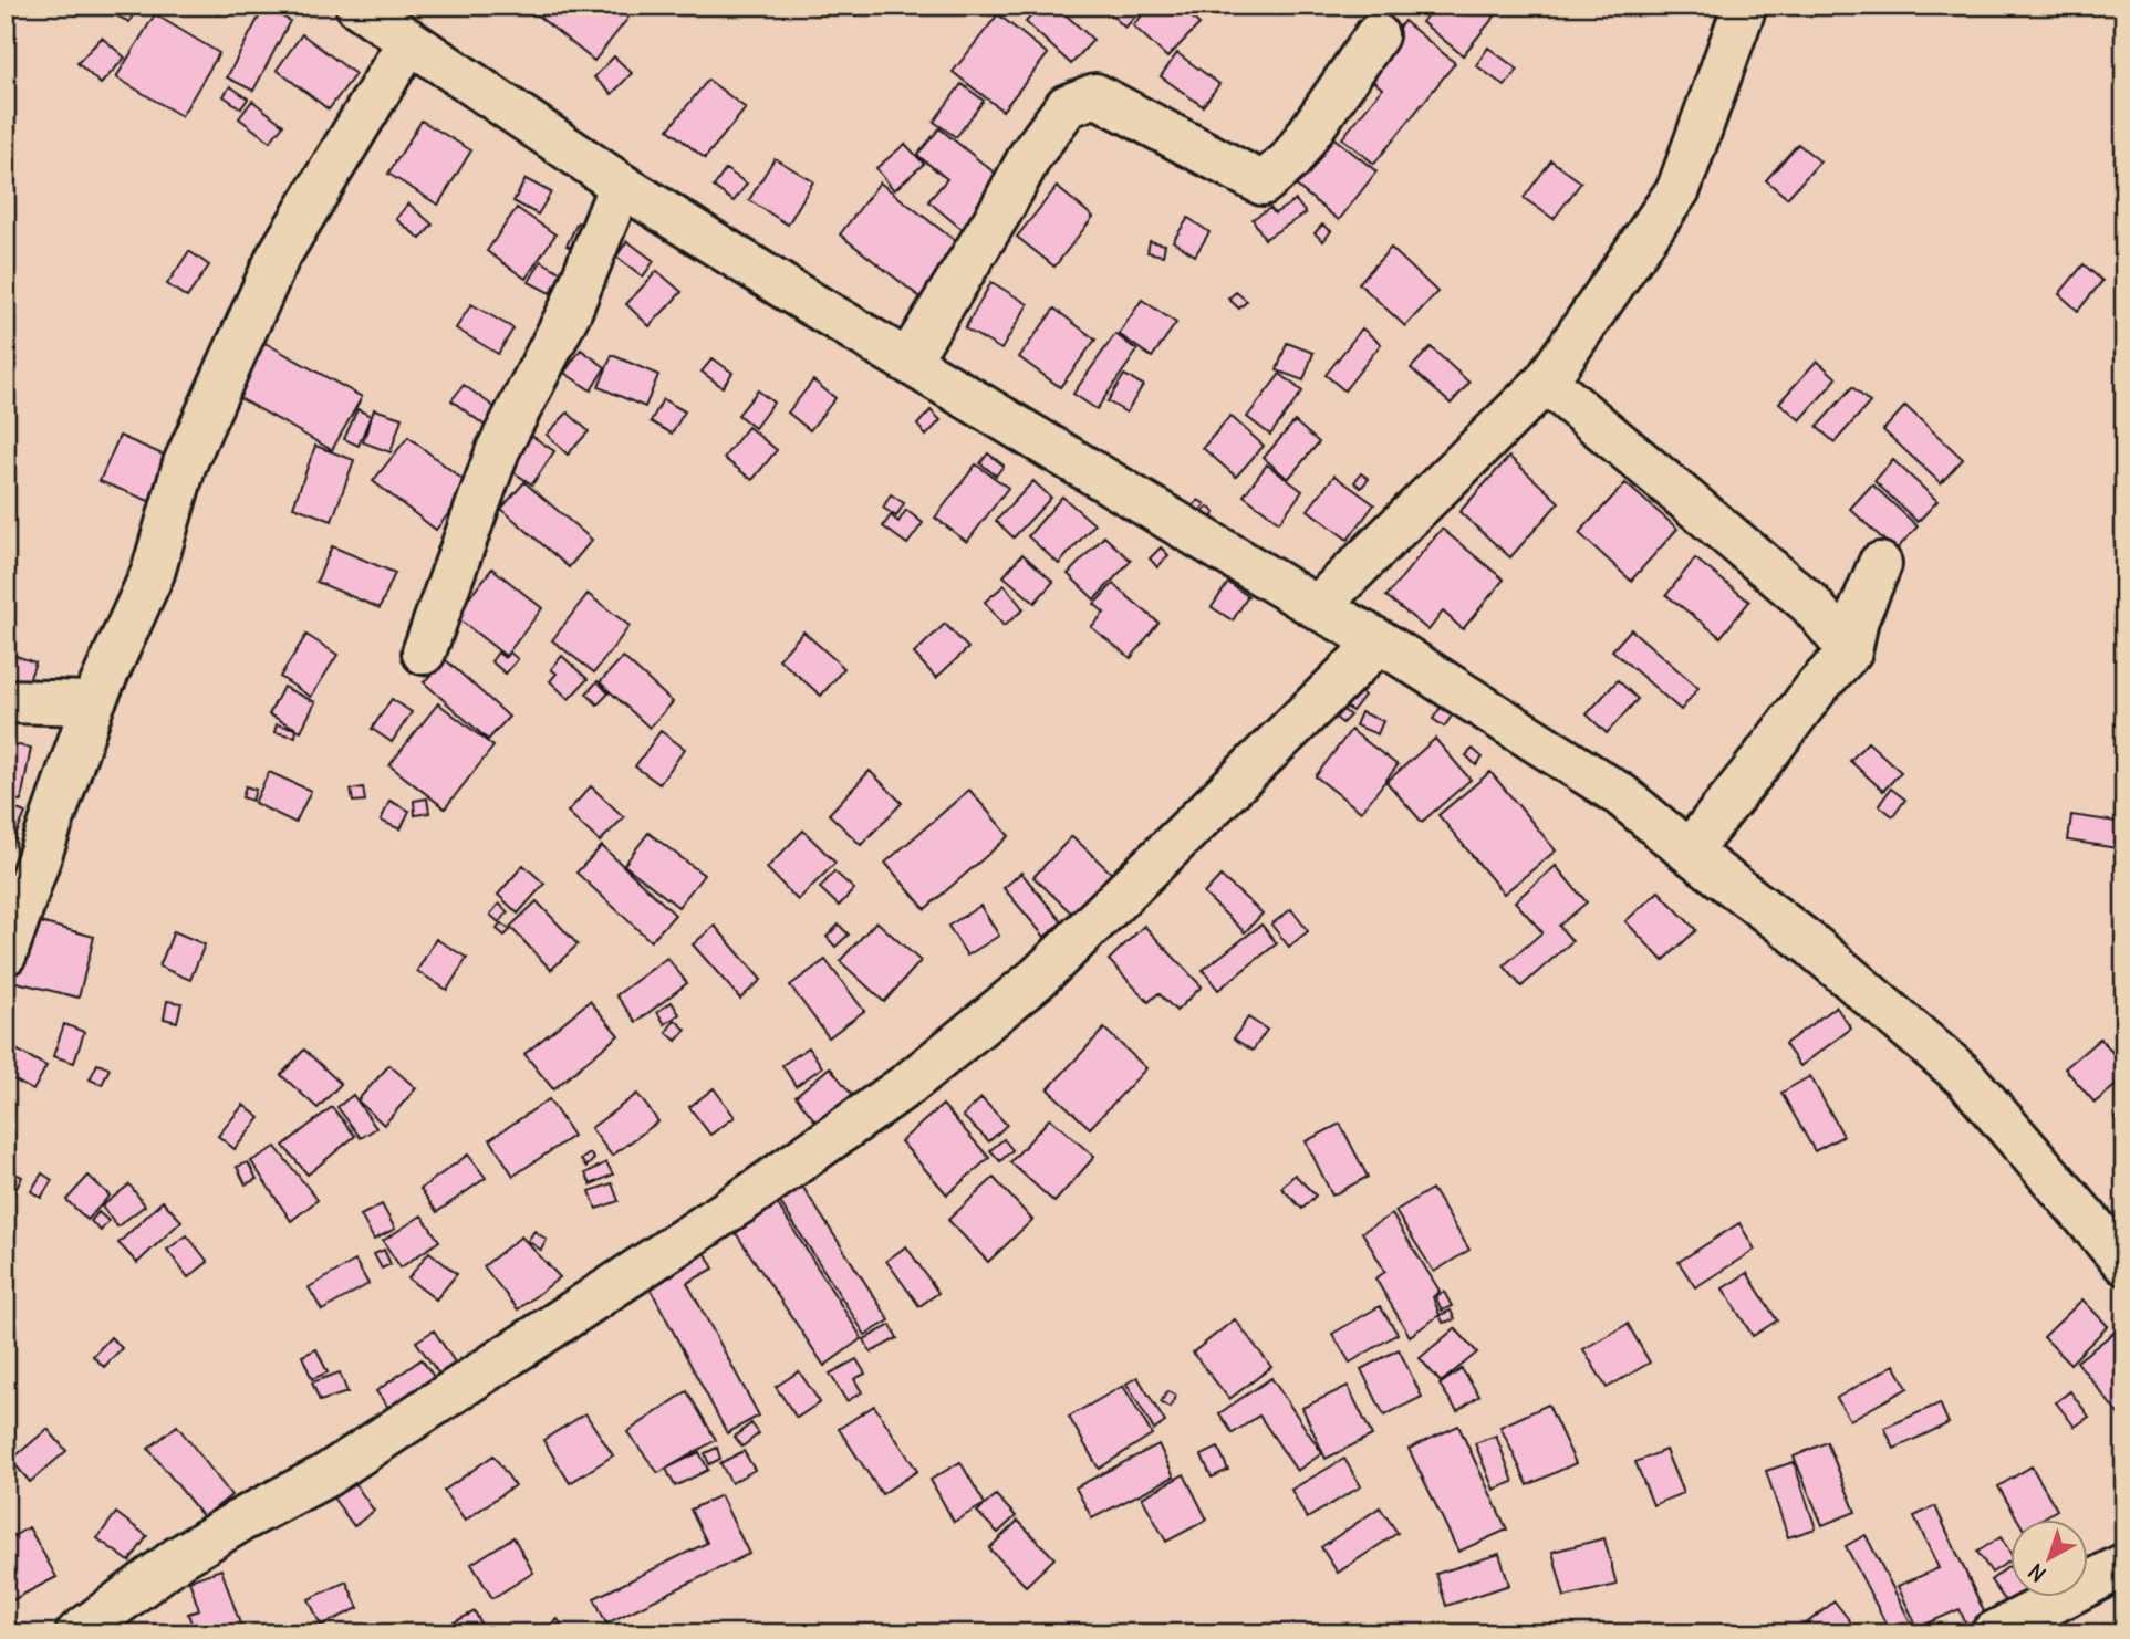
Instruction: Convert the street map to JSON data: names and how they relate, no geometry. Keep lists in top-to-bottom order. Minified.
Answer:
{"north":"bottom left"}
